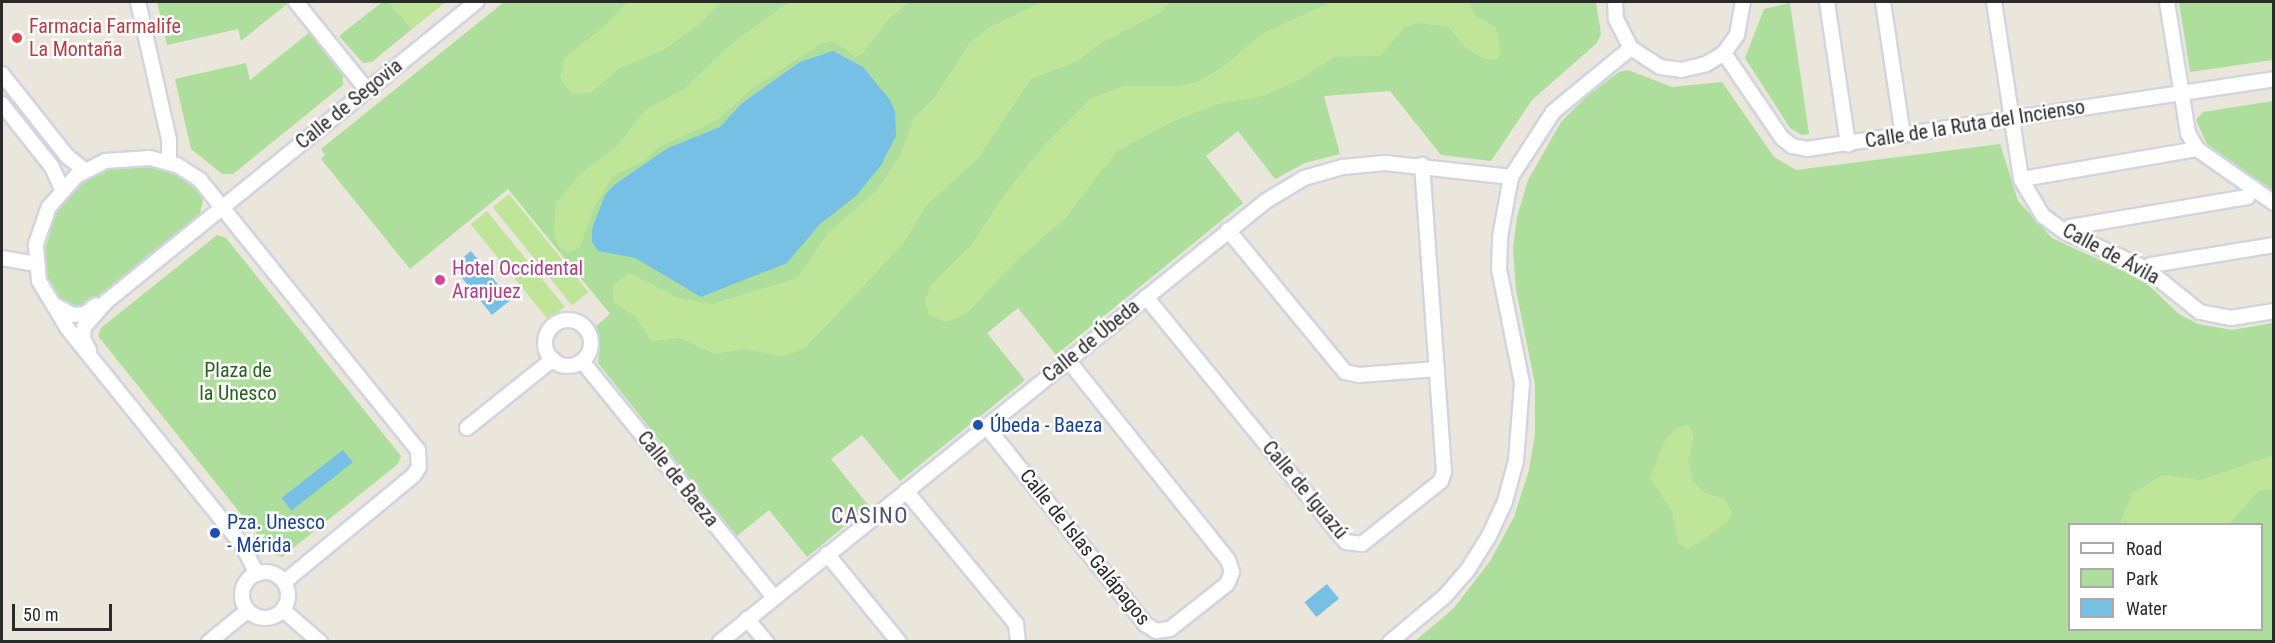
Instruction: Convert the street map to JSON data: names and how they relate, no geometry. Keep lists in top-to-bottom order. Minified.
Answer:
{"streets":{"street":["Calle de Segovia","Calle de la Ruta del Incienso","Calle de Ávila","Calle de Úbeda","Calle de Baeza","Calle de Iguazú","Calle de Islas Galápagos"]},"crossings":[["Calle de la Ruta del Incienso","Calle de Ávila"],["Calle de Úbeda","Calle de Baeza"],["Calle de Úbeda","Calle de Iguazú"],["Calle de Úbeda","Calle de Islas Galápagos"]],"districts":["CASINO"],"parks":["Plaza de la Unesco"],"places":["Farmacia Farmalife La Montaña","Hotel Occidental Aranjuez","Úbeda - Baeza","Pza. Unesco - Mérida"],"legend":["Road","Park","Water"],"scale_bar":"50 m"}
